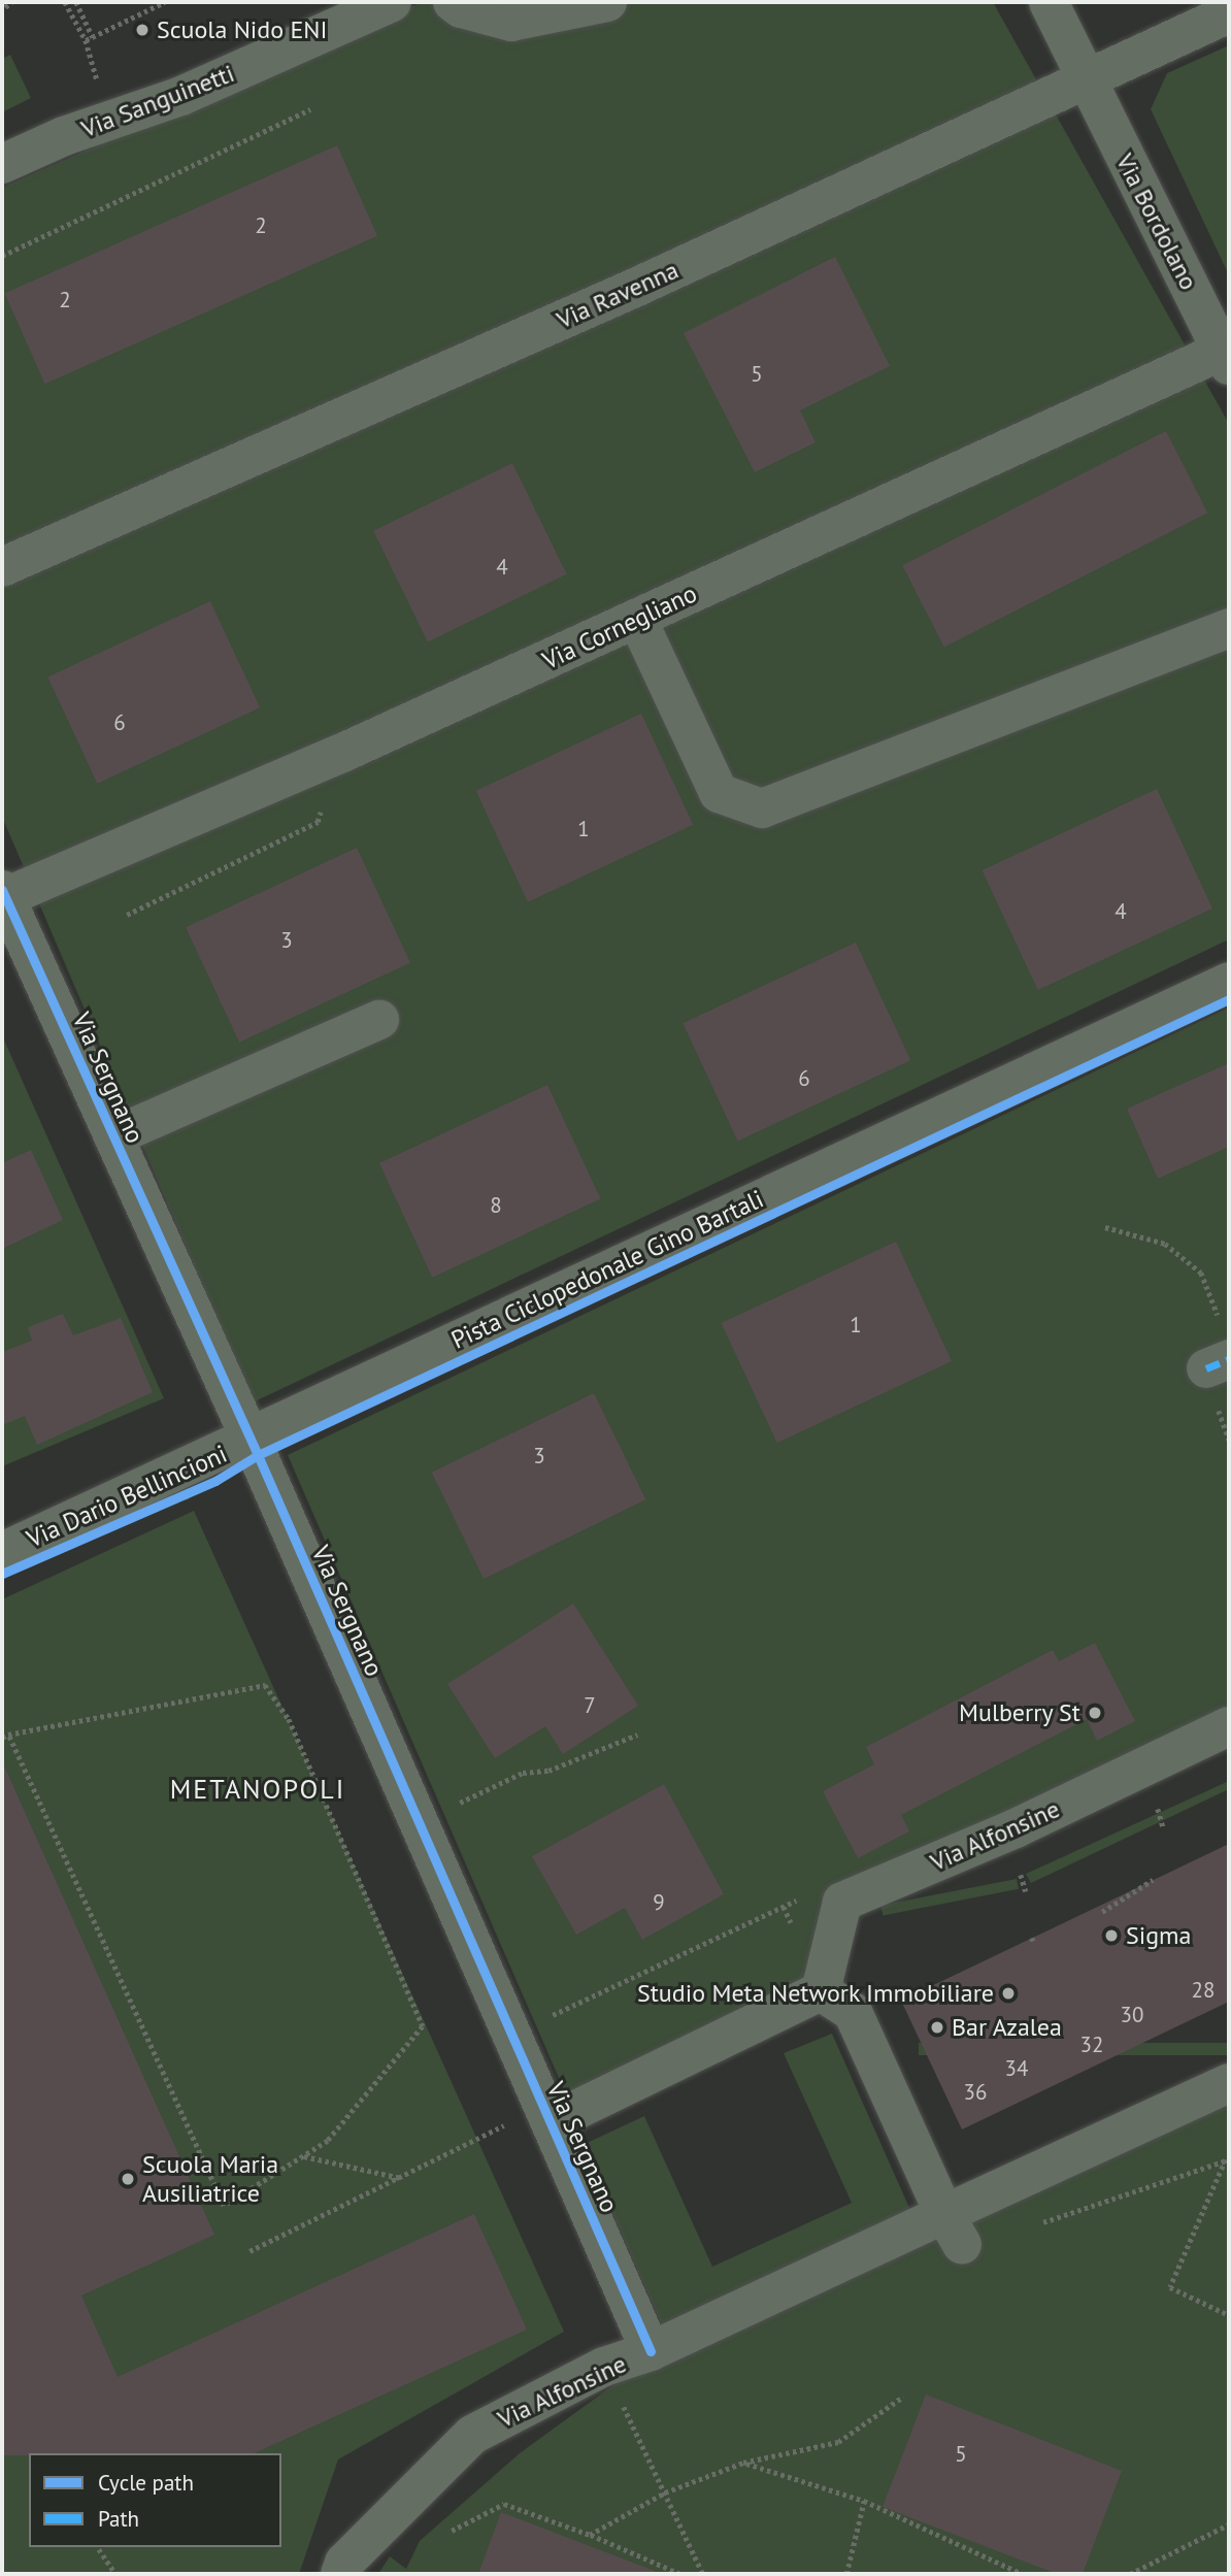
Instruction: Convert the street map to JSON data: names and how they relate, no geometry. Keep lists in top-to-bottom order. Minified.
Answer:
{"streets":{"street":["Via Sanguinetti","Via Bordolano","Via Ravenna","Via Cornegliano","Via Sergnano","Via Dario Bellincioni","Via Alfonsine"],"cycle path":["Pista Ciclopedonale Gino Bartali"]},"crossings":[["Via Bordolano","Via Ravenna"],["Via Bordolano","Via Cornegliano"],["Via Cornegliano","Via Sergnano"],["Via Sergnano","Via Dario Bellincioni"],["Via Sergnano","Via Alfonsine"]],"districts":["METANOPOLI"],"places":["Scuola Nido ENI","Mulberry St","Sigma","Studio Meta Network Immobiliare","Bar Azalea","Scuola Maria Ausiliatrice"],"house_numbers":["2","2","5","4","6","1","4","3","6","8","1","3","7","9","28","30","32","34","36","5"],"legend":["Cycle path","Path"]}
